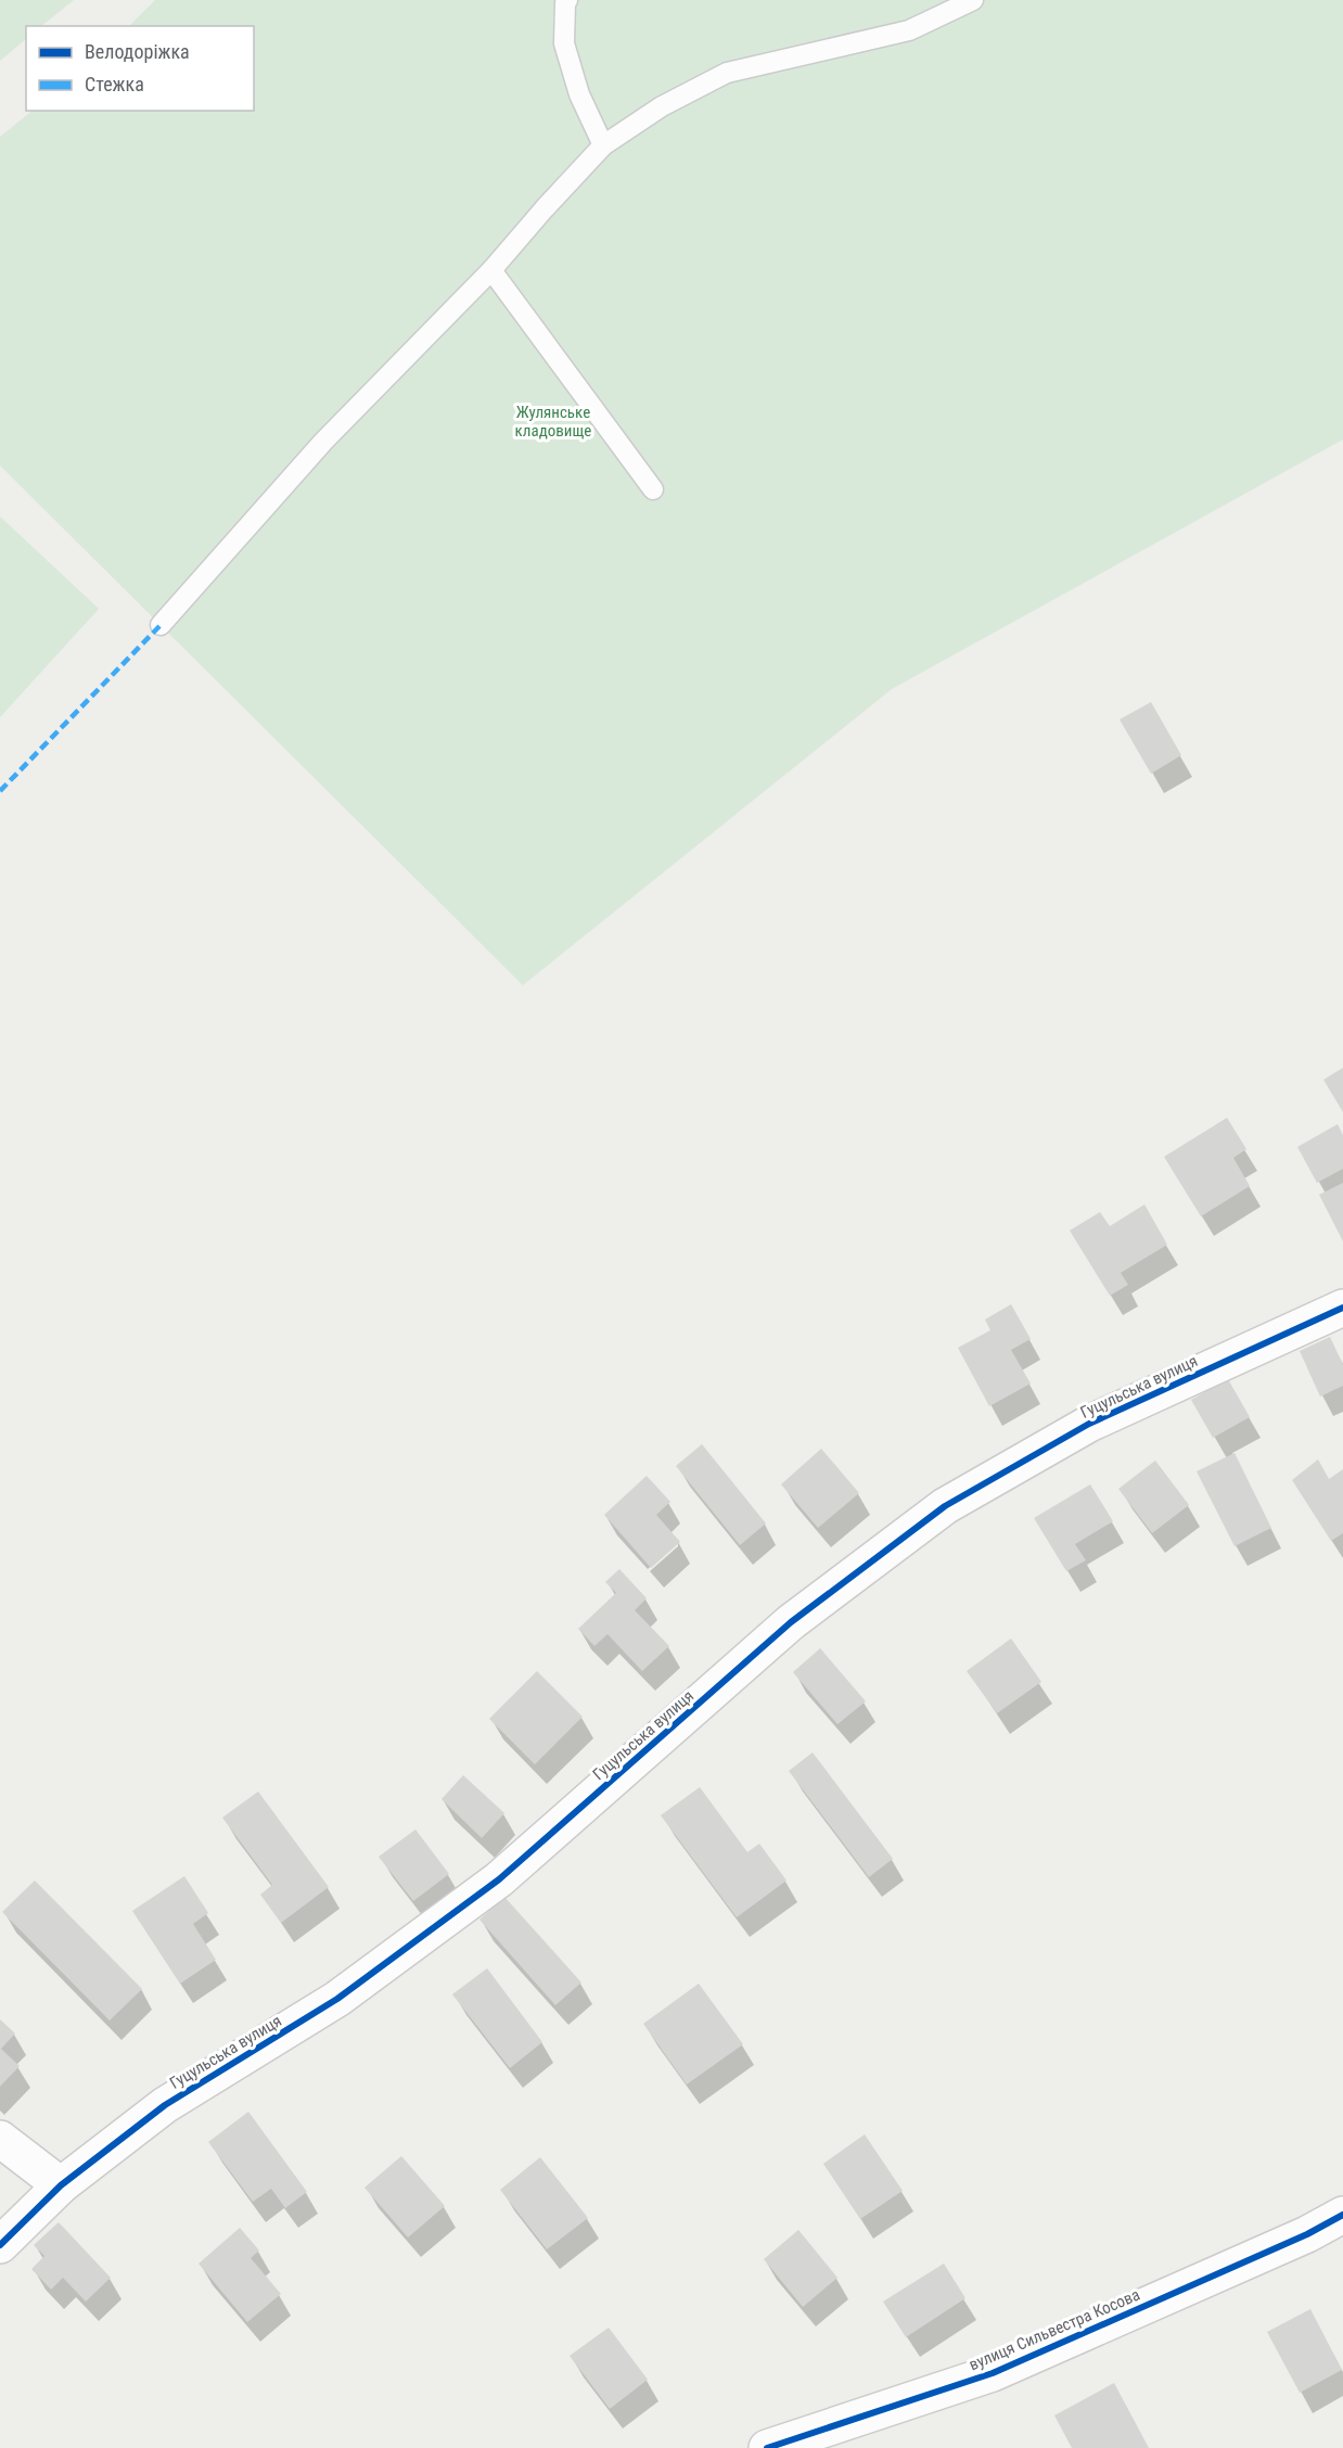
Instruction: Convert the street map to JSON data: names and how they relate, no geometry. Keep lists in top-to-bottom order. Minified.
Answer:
{"streets":{"street":["Гуцульська вулиця","вулиця Сильвестра Косова"]},"parks":["Жулянське кладовище"],"legend":["Велодоріжка","Стежка"]}
